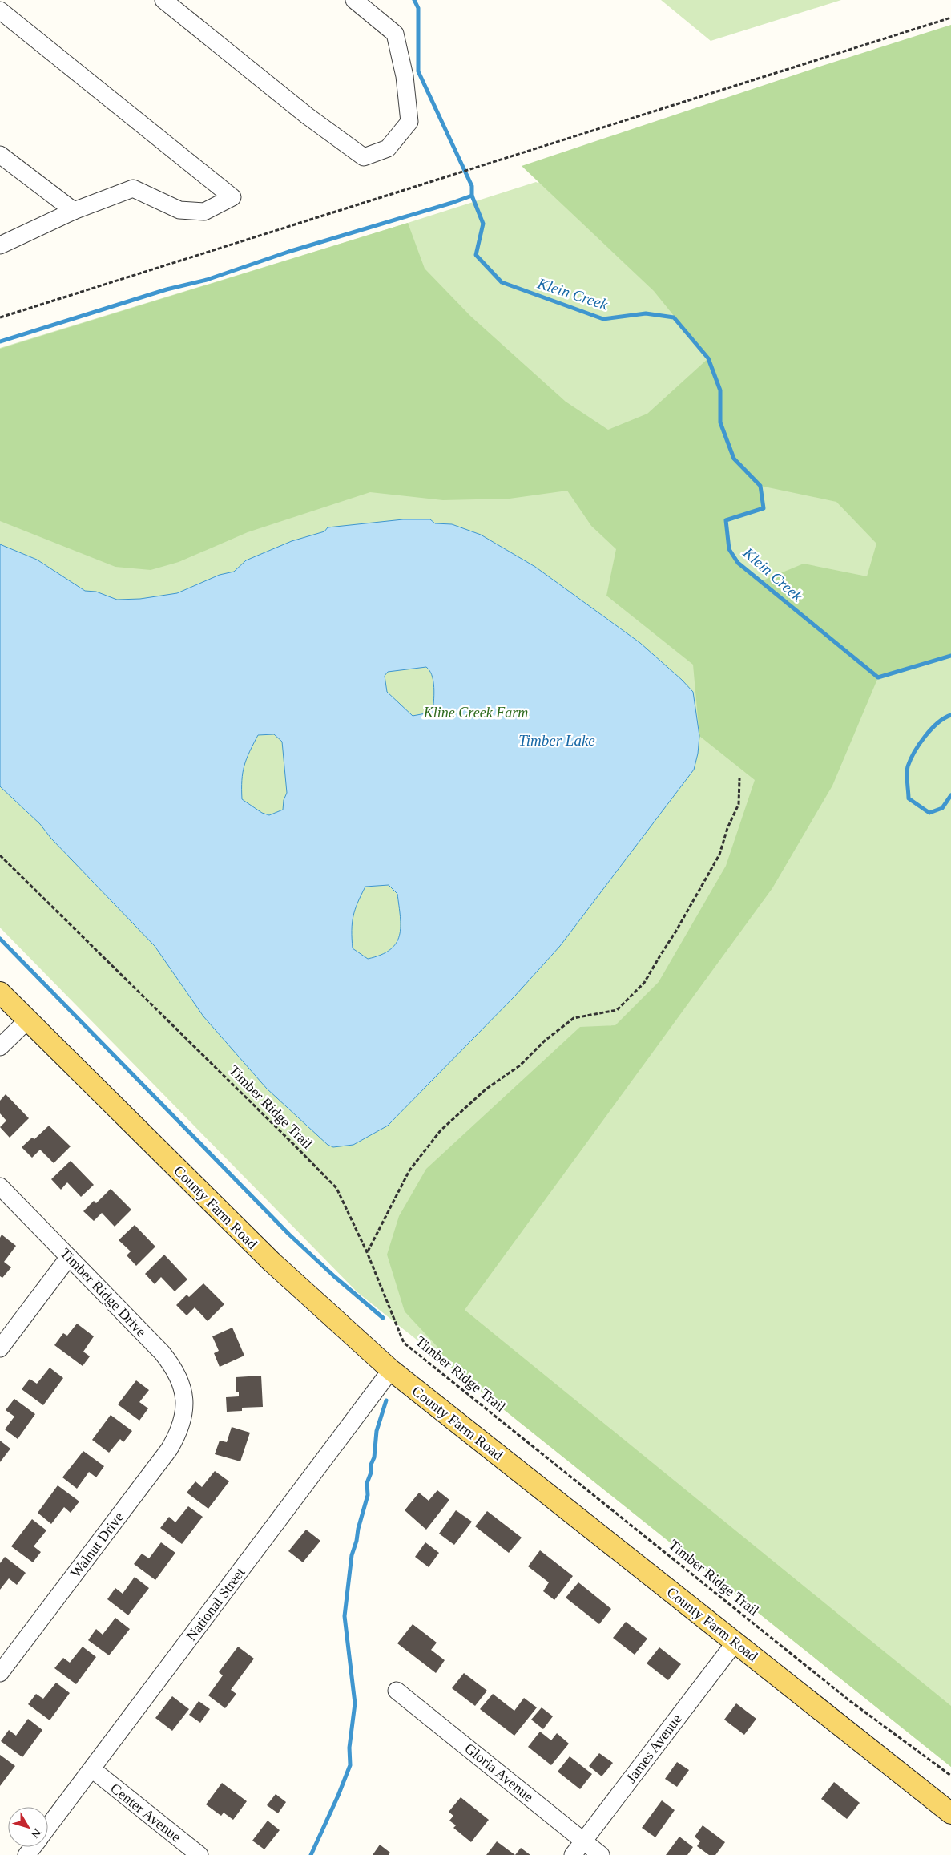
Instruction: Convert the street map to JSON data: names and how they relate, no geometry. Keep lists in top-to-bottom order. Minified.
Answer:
{"streets":{"main road":["County Farm Road"],"street":["Timber Ridge Drive","Walnut Drive","National Street","James Avenue","Gloria Avenue","Center Avenue"],"path":["Timber Ridge Trail"]},"crossings":[["County Farm Road","National Street"],["County Farm Road","James Avenue"],["Timber Ridge Drive","Walnut Drive"],["National Street","Center Avenue"],["James Avenue","Gloria Avenue"]],"water":["Klein Creek","Timber Lake"],"parks":["Kline Creek Farm"],"north":"bottom right"}
